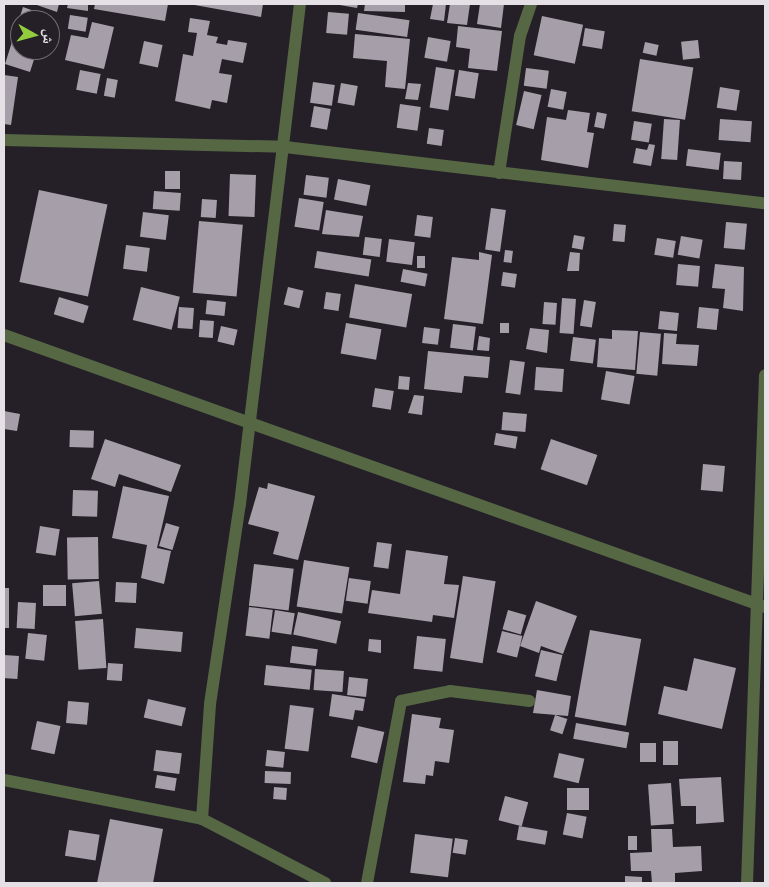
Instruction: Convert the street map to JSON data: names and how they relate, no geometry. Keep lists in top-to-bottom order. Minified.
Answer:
{"north":"right"}
